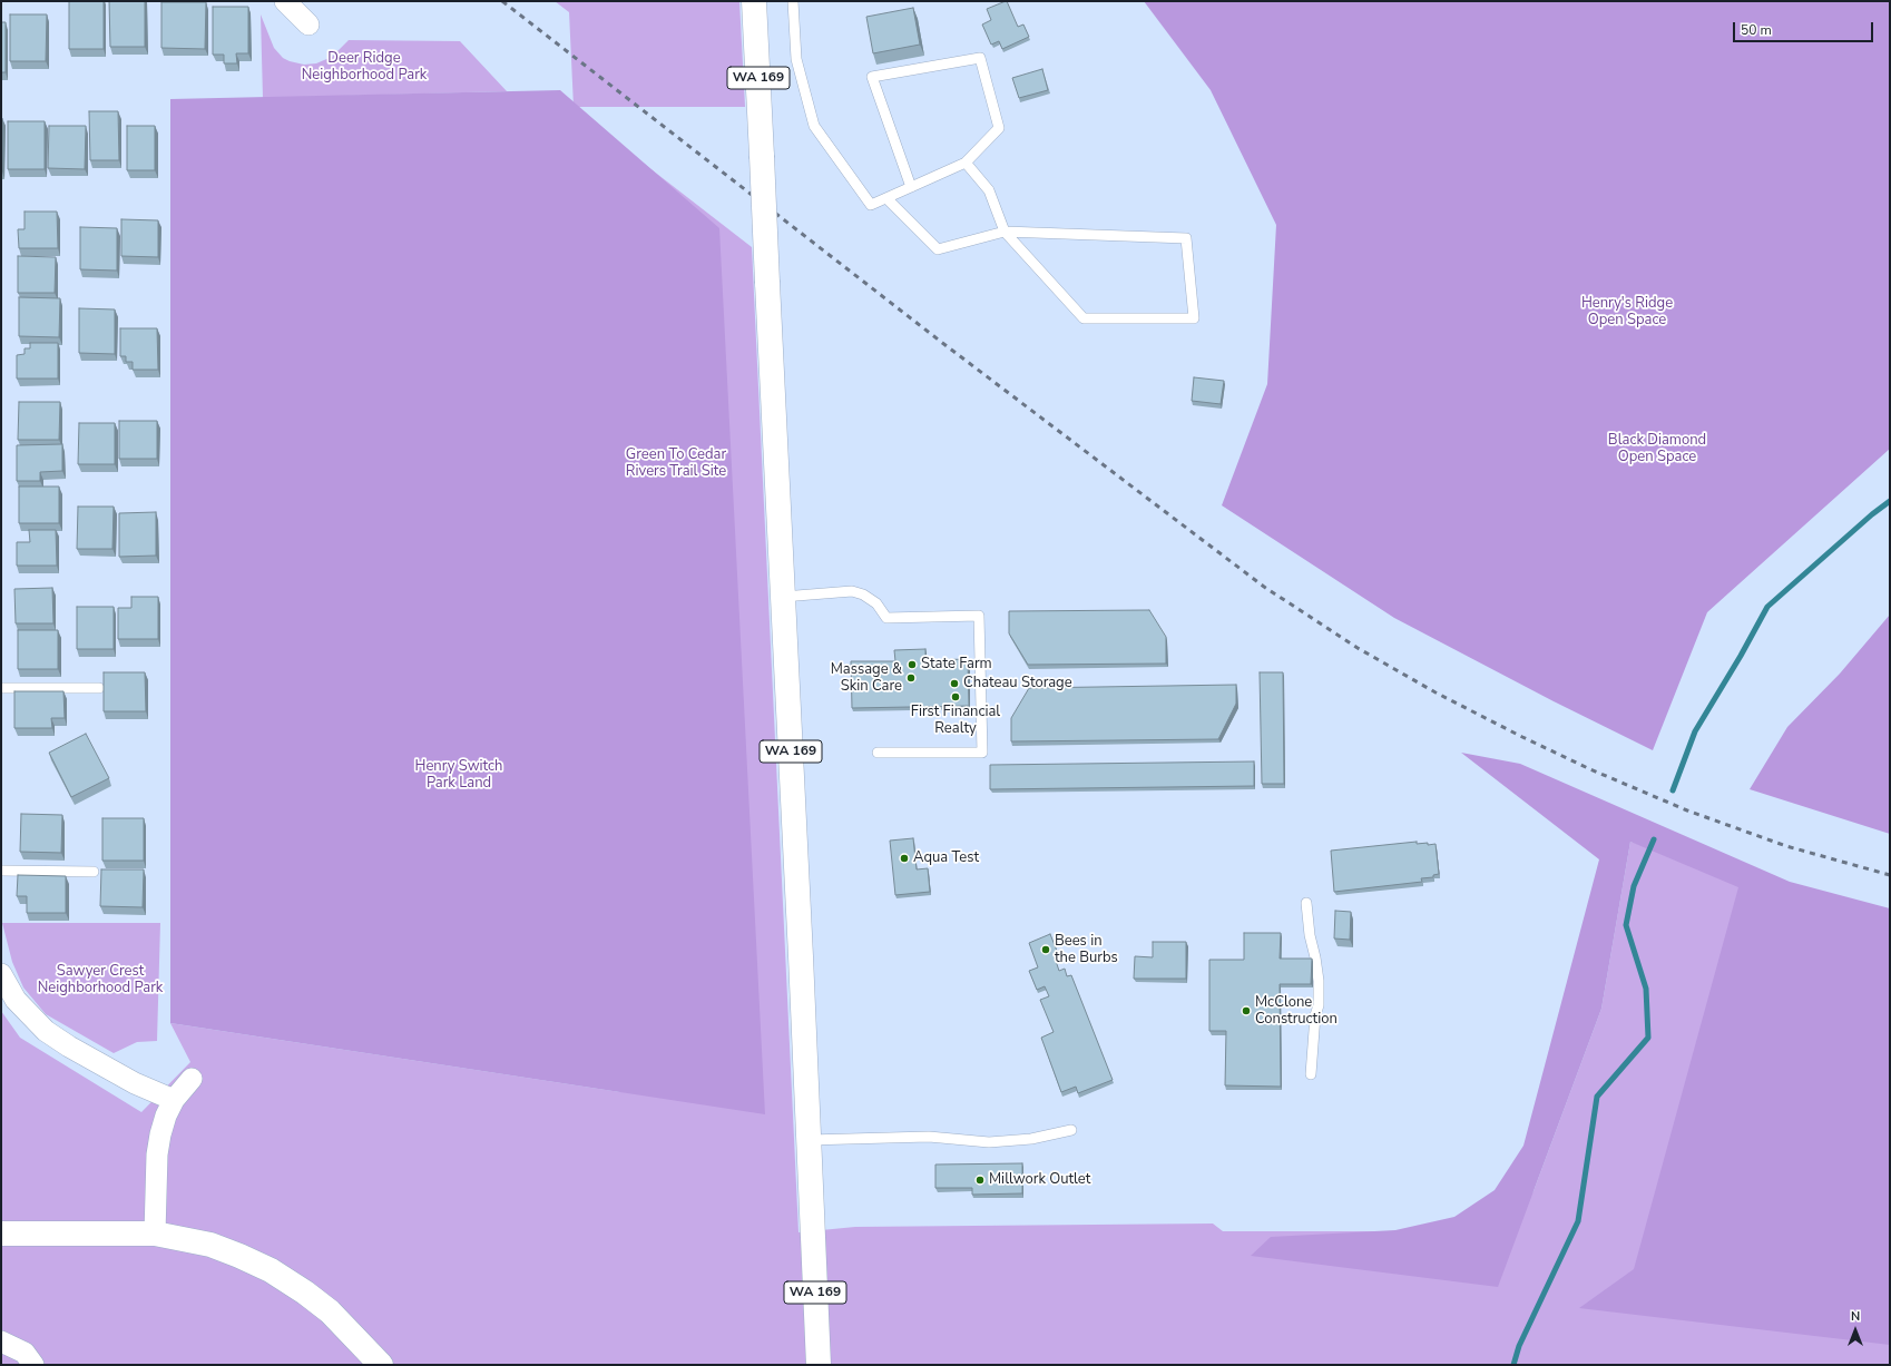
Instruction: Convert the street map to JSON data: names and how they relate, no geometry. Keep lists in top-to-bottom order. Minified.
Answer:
{"streets":{"main road":["WA 169"]},"parks":["Deer Ridge Neighborhood Park","Henry's Ridge Open Space","Black Diamond Open Space","Green To Cedar Rivers Trail Site","Henry Switch Park Land","Sawyer Crest Neighborhood Park"],"places":["State Farm","Massage & Skin Care","Chateau Storage","First Financial Realty","Aqua Test","Bees in the Burbs","McClone Construction","Millwork Outlet"],"scale_bar":"50 m","north":"top"}
